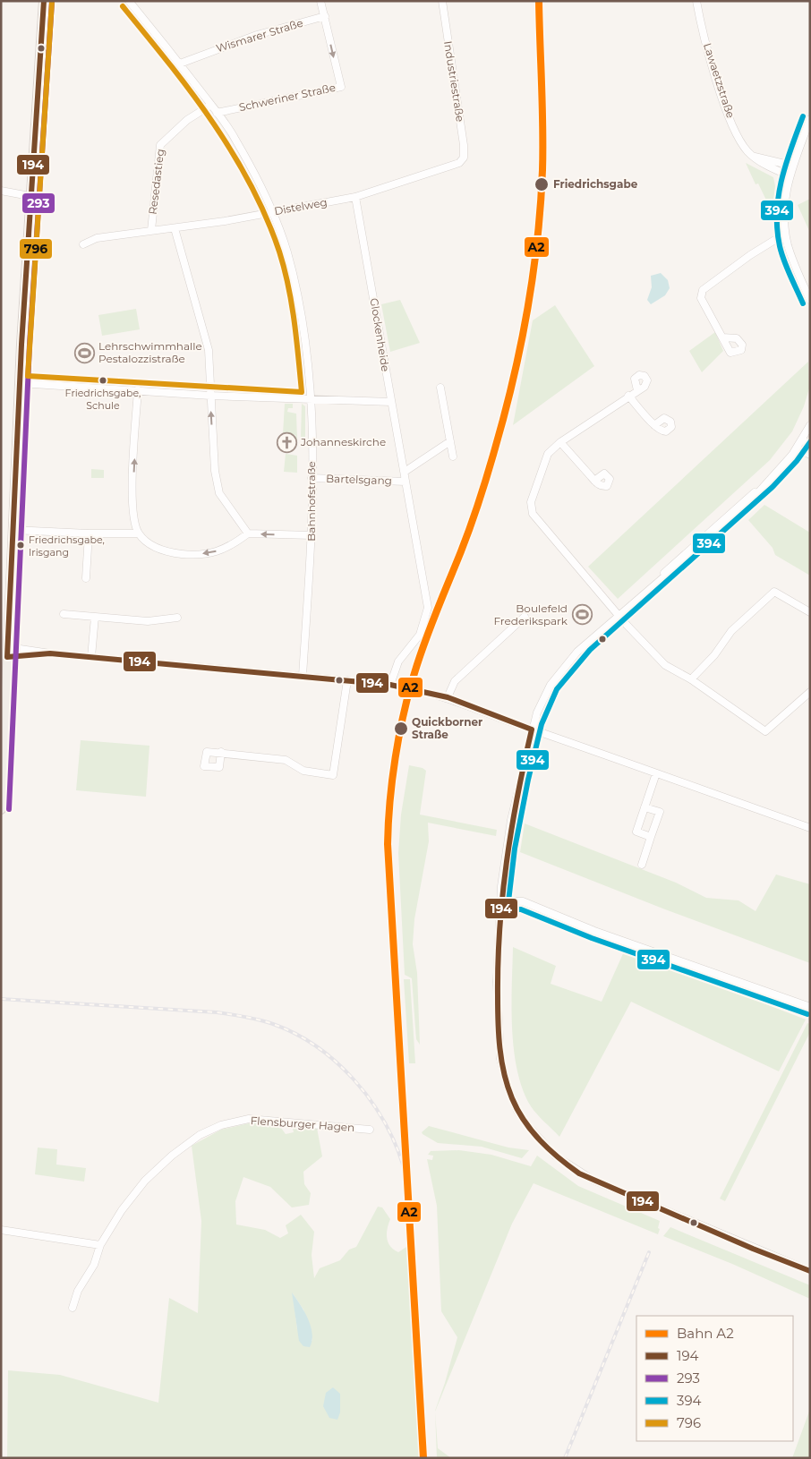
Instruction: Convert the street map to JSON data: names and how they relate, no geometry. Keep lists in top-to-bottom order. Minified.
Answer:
{"streets":{"street":["Wismarer Straße","Lawaetzstraße","Industriestraße","Schweriner Straße","Resedastieg","Distelweg","Glockenheide","Bartelsgang","Bahnhofstraße","Flensburger Hagen"]},"crossings":[["Wismarer Straße","Schweriner Straße"],["Wismarer Straße","Bahnhofstraße"],["Industriestraße","Distelweg"],["Schweriner Straße","Bahnhofstraße"],["Resedastieg","Distelweg"],["Resedastieg","Bahnhofstraße"],["Distelweg","Glockenheide"],["Distelweg","Bahnhofstraße"],["Glockenheide","Bartelsgang"],["Bartelsgang","Bahnhofstraße"]],"places":{"other":["Friedrichsgabe","Friedrichsgabe, Schule","Friedrichsgabe, Irisgang","Quickborner Straße"],"sports":["Lehrschwimmhalle Pestalozzistraße","Boulefeld Frederikspark"],"church":["Johanneskirche"]},"lines":["rail line A2","transit line 194","transit line 293","transit line 796","transit line 394"],"legend":["Bahn A2","194","293","394","796"]}
